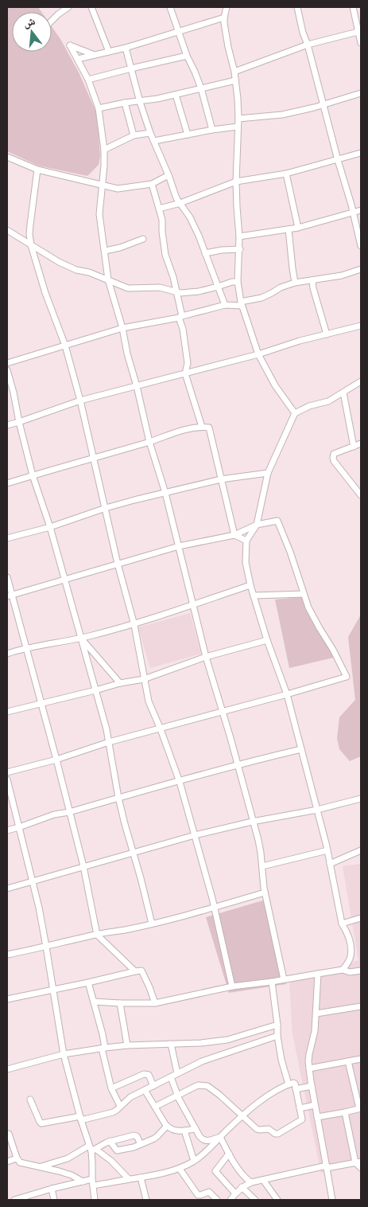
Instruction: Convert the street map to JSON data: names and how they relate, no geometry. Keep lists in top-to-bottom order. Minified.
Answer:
{"north":"top"}
